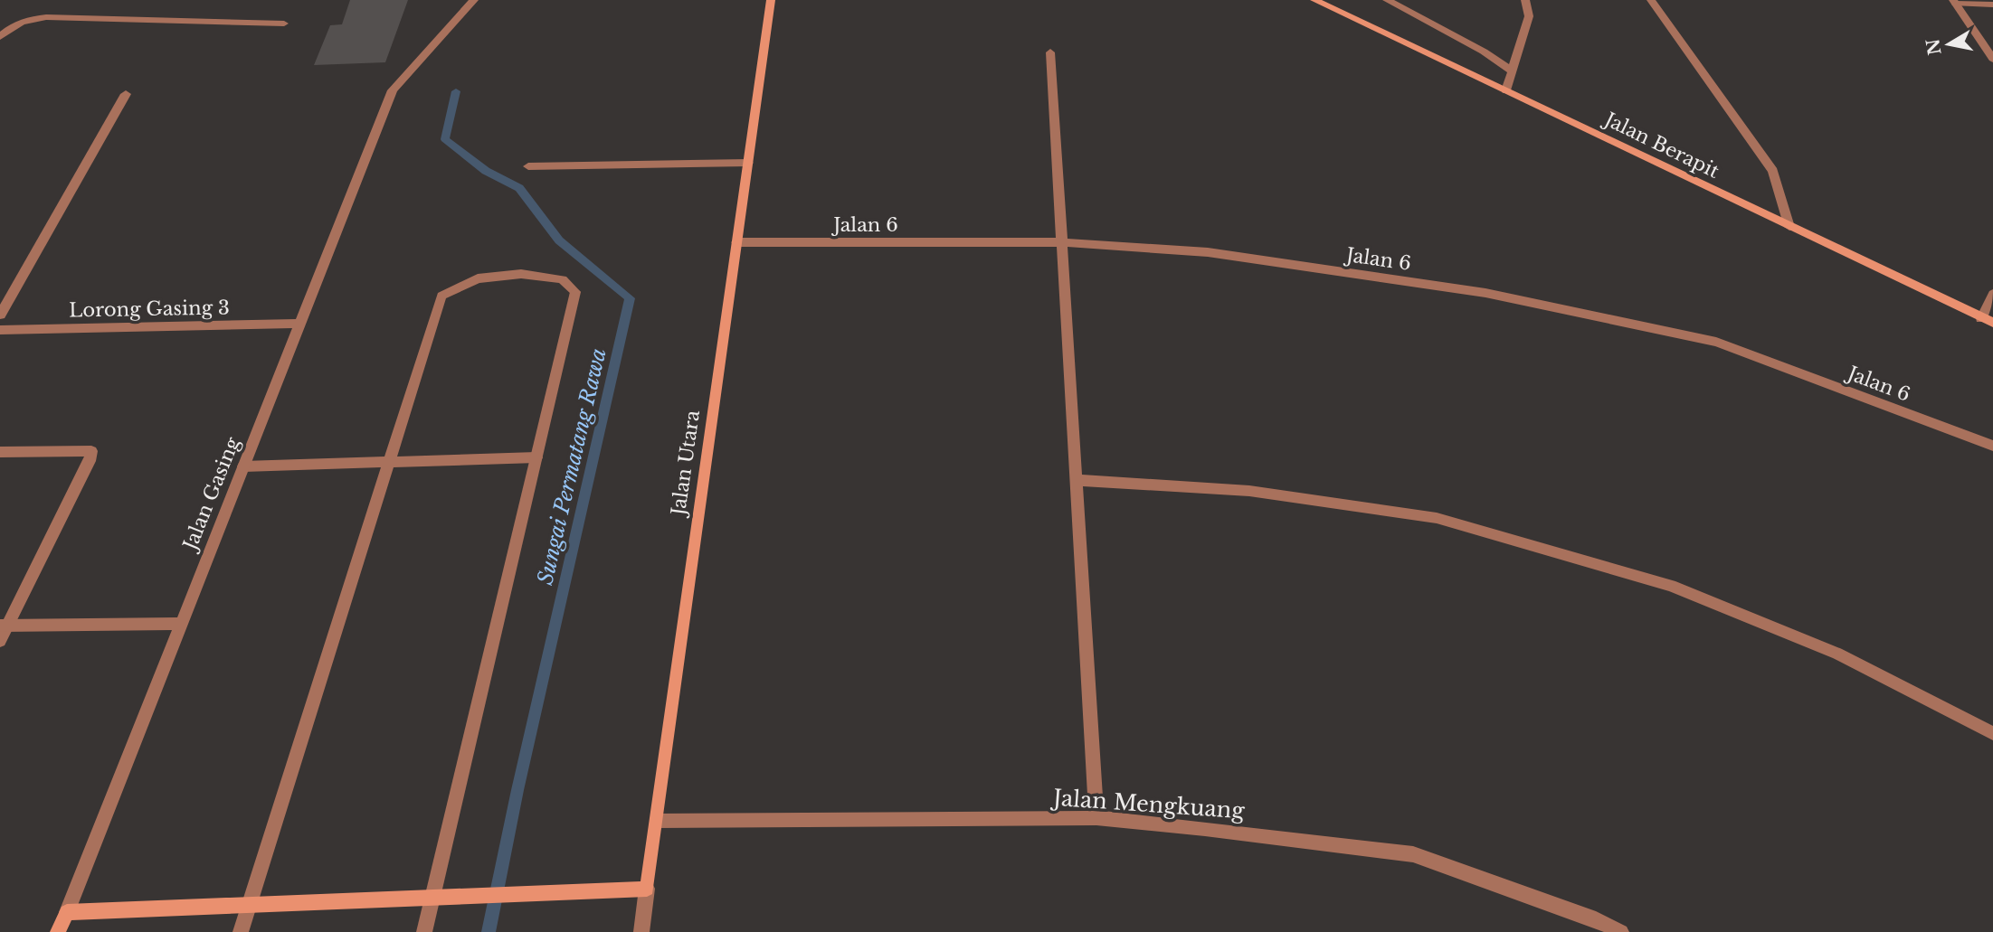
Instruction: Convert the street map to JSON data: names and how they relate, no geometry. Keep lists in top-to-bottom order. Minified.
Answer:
{"streets":{"street":["Jalan Berapit","Jalan 6","Lorong Gasing 3","Jalan Utara","Jalan Gasing","Jalan Mengkuang"]},"crossings":[["Jalan 6","Jalan Utara"],["Lorong Gasing 3","Jalan Gasing"],["Jalan Utara","Jalan Mengkuang"]],"water":["Sungai Permatang Rawa"],"north":"left"}
